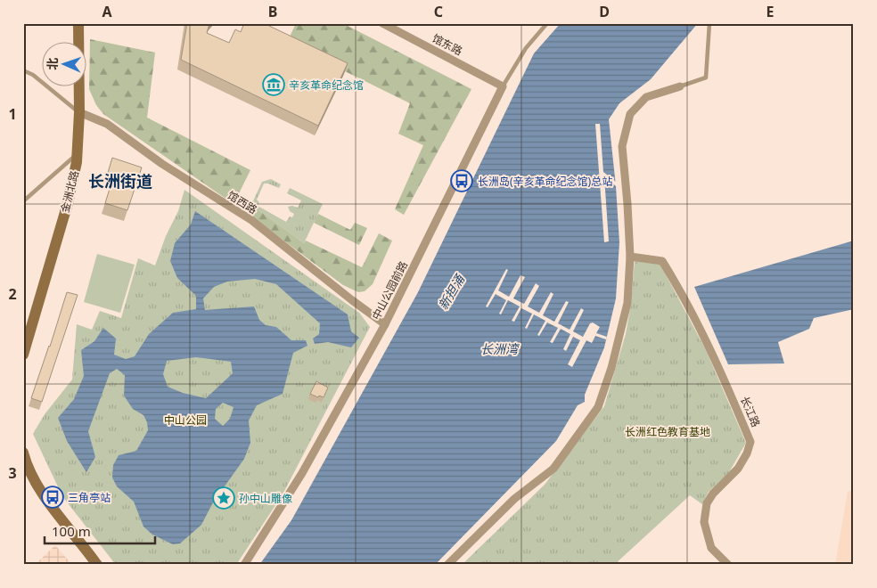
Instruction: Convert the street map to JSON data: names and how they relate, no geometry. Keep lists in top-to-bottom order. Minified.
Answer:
{"streets":{"main road":["金洲北路"],"street":["馆东路","馆西路","中山公园前路","长江路"]},"crossings":[["馆东路","中山公园前路"],["金洲北路","馆西路"],["馆西路","中山公园前路"]],"districts":["长洲街道"],"water":["新担涌","长洲湾"],"parks":["中山公园","长洲红色教育基地"],"places":{"museum":["辛亥革命纪念馆"],"bus stop":["长洲岛(辛亥革命纪念馆)总站","三角亭站"],"place":["孙中山雕像"]},"scale_bar":"100 m","north":"left","grid":{"columns":["A","B","C","D","E"],"rows":["1","2","3"]}}
